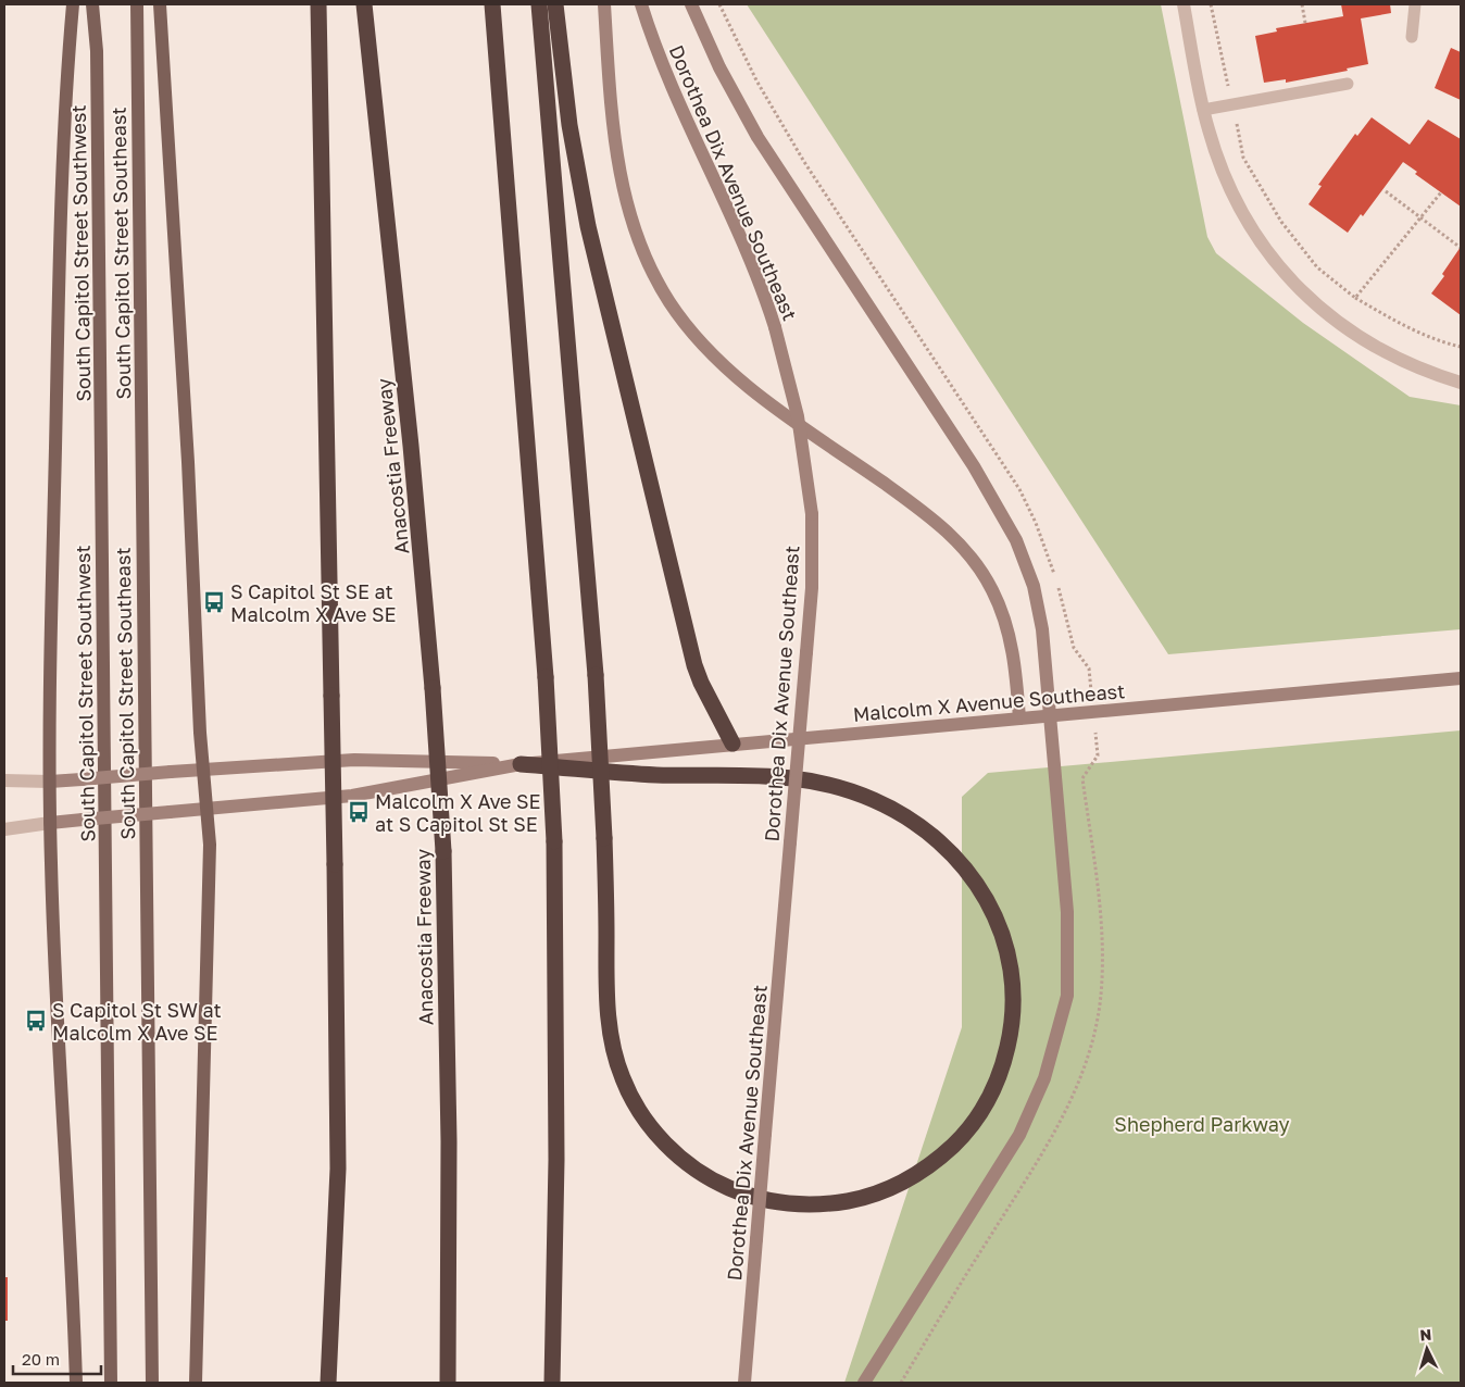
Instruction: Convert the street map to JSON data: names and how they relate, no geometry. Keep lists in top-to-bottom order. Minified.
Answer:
{"streets":{"highway":["Anacostia Freeway"],"main road":["Dorothea Dix Avenue Southeast","South Capitol Street Southwest","South Capitol Street Southeast","Malcolm X Avenue Southeast"]},"parks":["Shepherd Parkway"],"places":{"bus stop":["S Capitol St SE at Malcolm X Ave SE","Malcolm X Ave SE at S Capitol St SE","S Capitol St SW at Malcolm X Ave SE"]},"scale_bar":"20 m","north":"top"}
